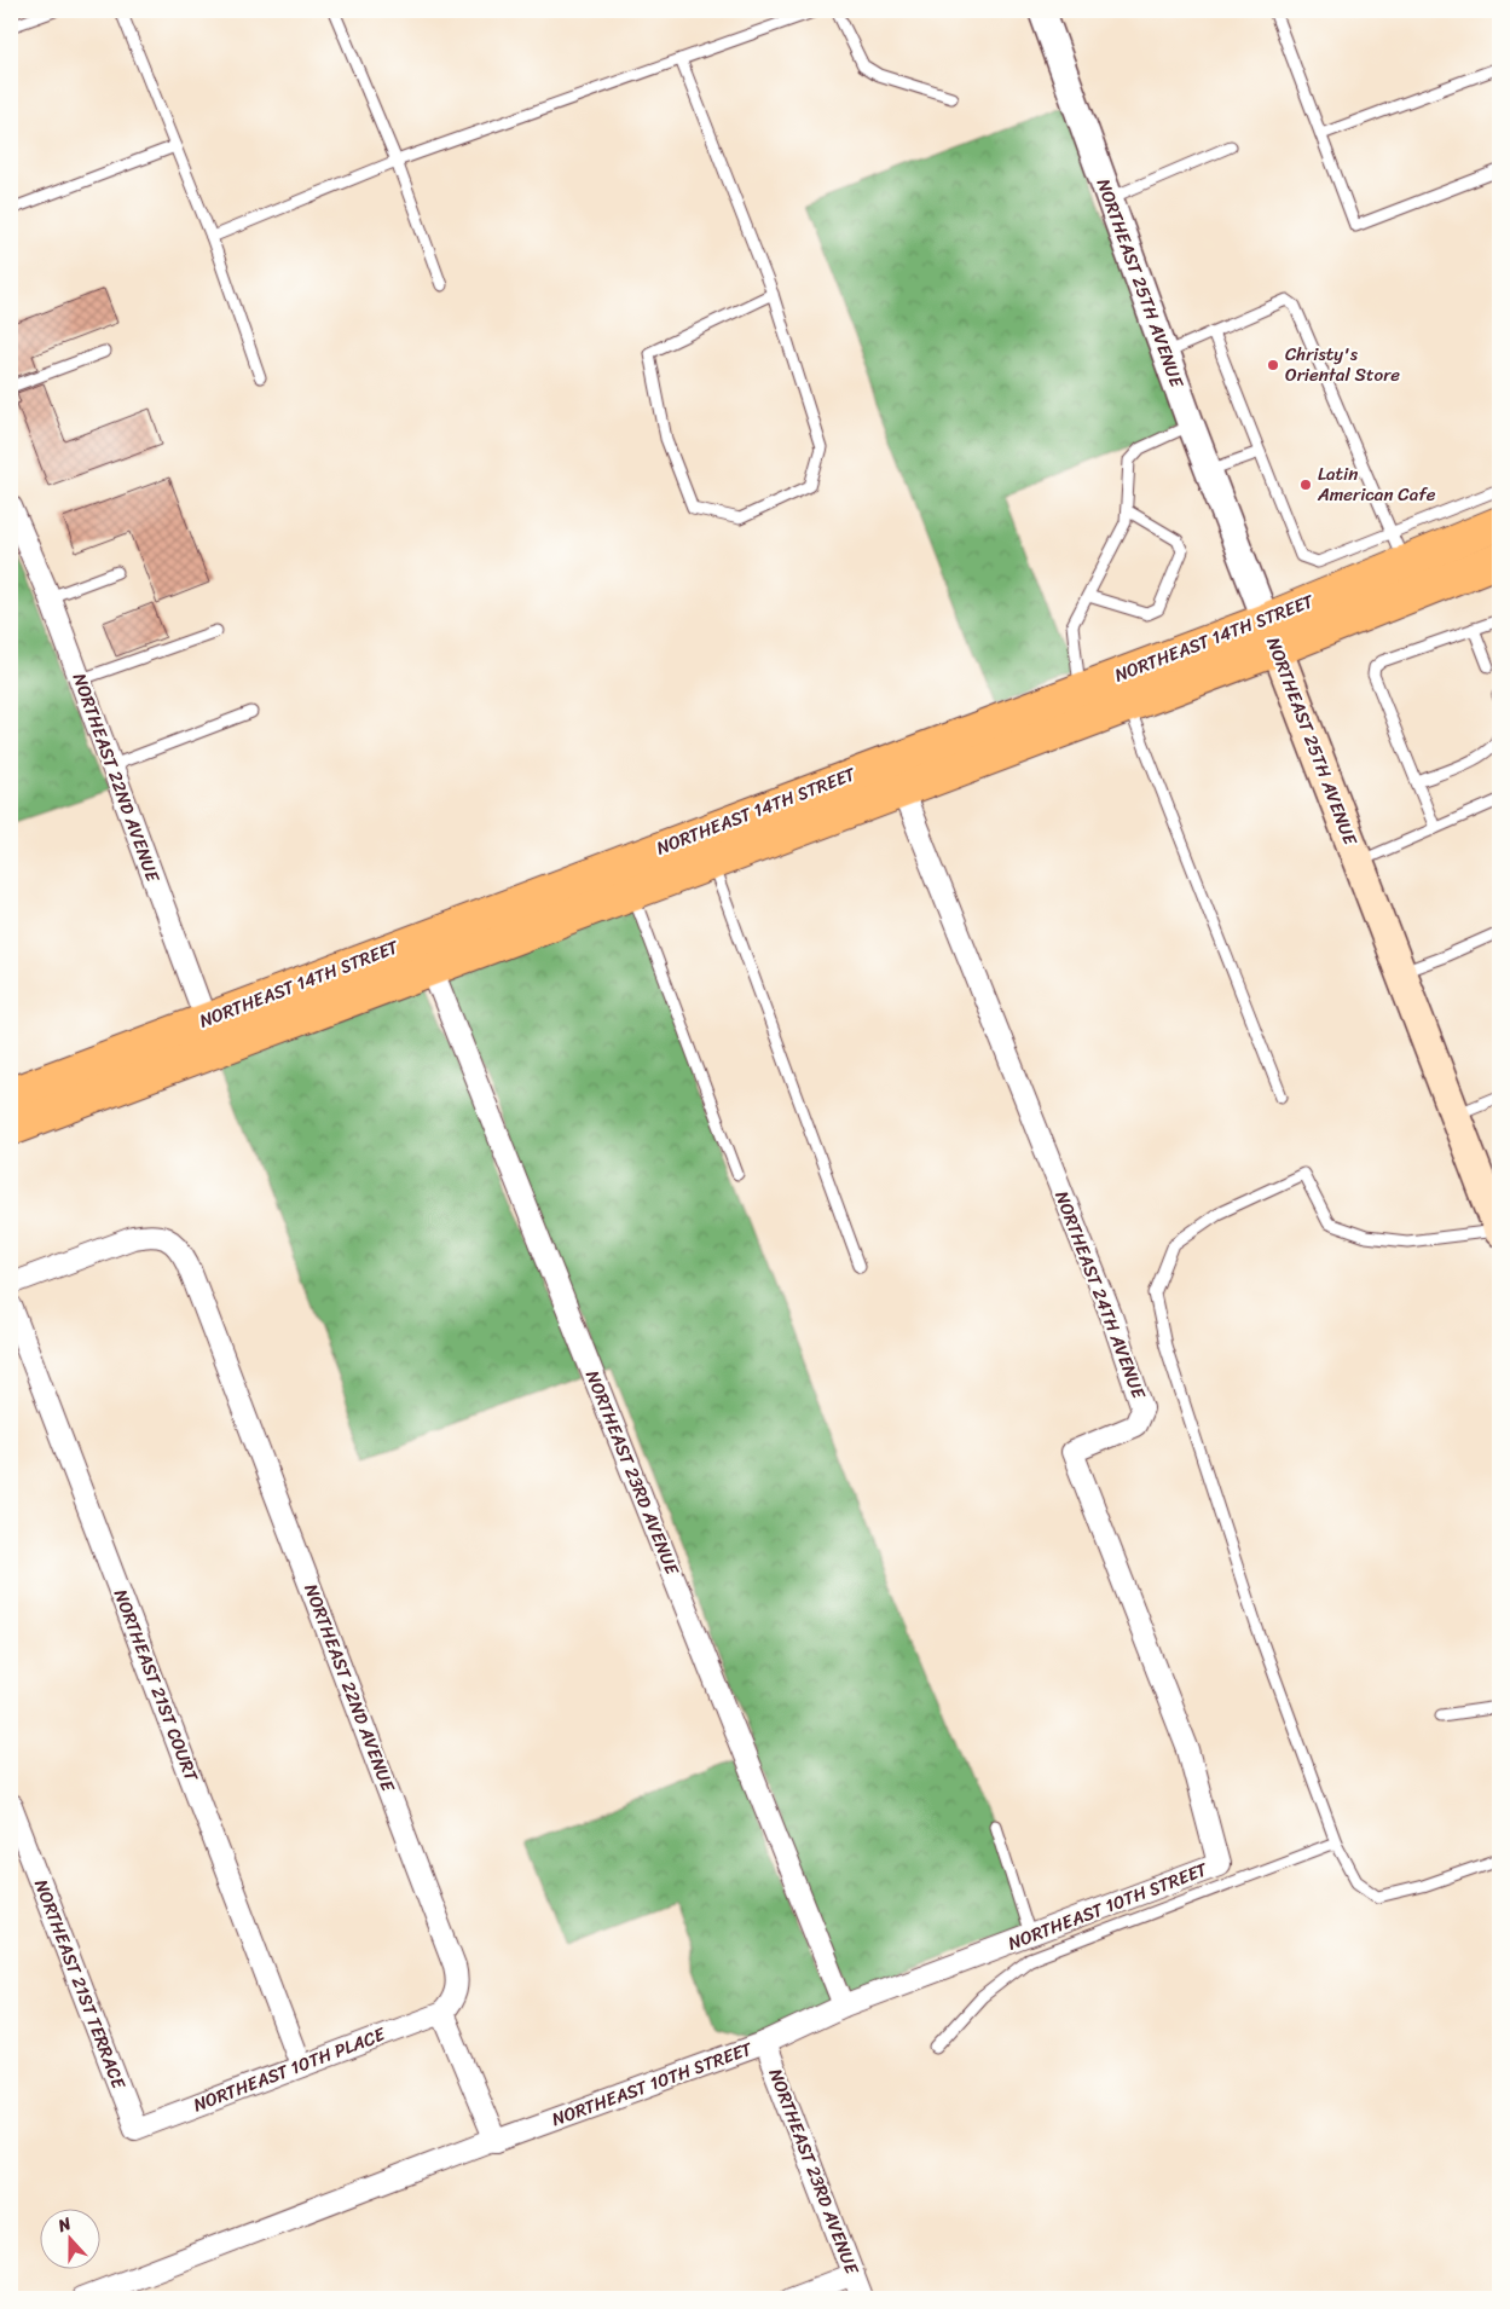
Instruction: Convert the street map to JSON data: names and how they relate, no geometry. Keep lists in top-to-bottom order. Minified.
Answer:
{"streets":{"main road":["NORTHEAST 25TH AVENUE","NORTHEAST 14TH STREET"],"street":["NORTHEAST 22ND AVENUE","NORTHEAST 24TH AVENUE","NORTHEAST 23RD AVENUE","NORTHEAST 21ST COURT","NORTHEAST 10TH STREET","NORTHEAST 21ST TERRACE","NORTHEAST 10TH PLACE"]},"crossings":[["NORTHEAST 25TH AVENUE","NORTHEAST 14TH STREET"],["NORTHEAST 14TH STREET","NORTHEAST 22ND AVENUE"],["NORTHEAST 14TH STREET","NORTHEAST 24TH AVENUE"],["NORTHEAST 14TH STREET","NORTHEAST 23RD AVENUE"],["NORTHEAST 22ND AVENUE","NORTHEAST 10TH PLACE"],["NORTHEAST 24TH AVENUE","NORTHEAST 10TH STREET"],["NORTHEAST 23RD AVENUE","NORTHEAST 10TH STREET"],["NORTHEAST 21ST COURT","NORTHEAST 10TH PLACE"],["NORTHEAST 21ST TERRACE","NORTHEAST 10TH PLACE"]],"places":["Christy's Oriental Store","Latin American Cafe"],"north":"top"}
